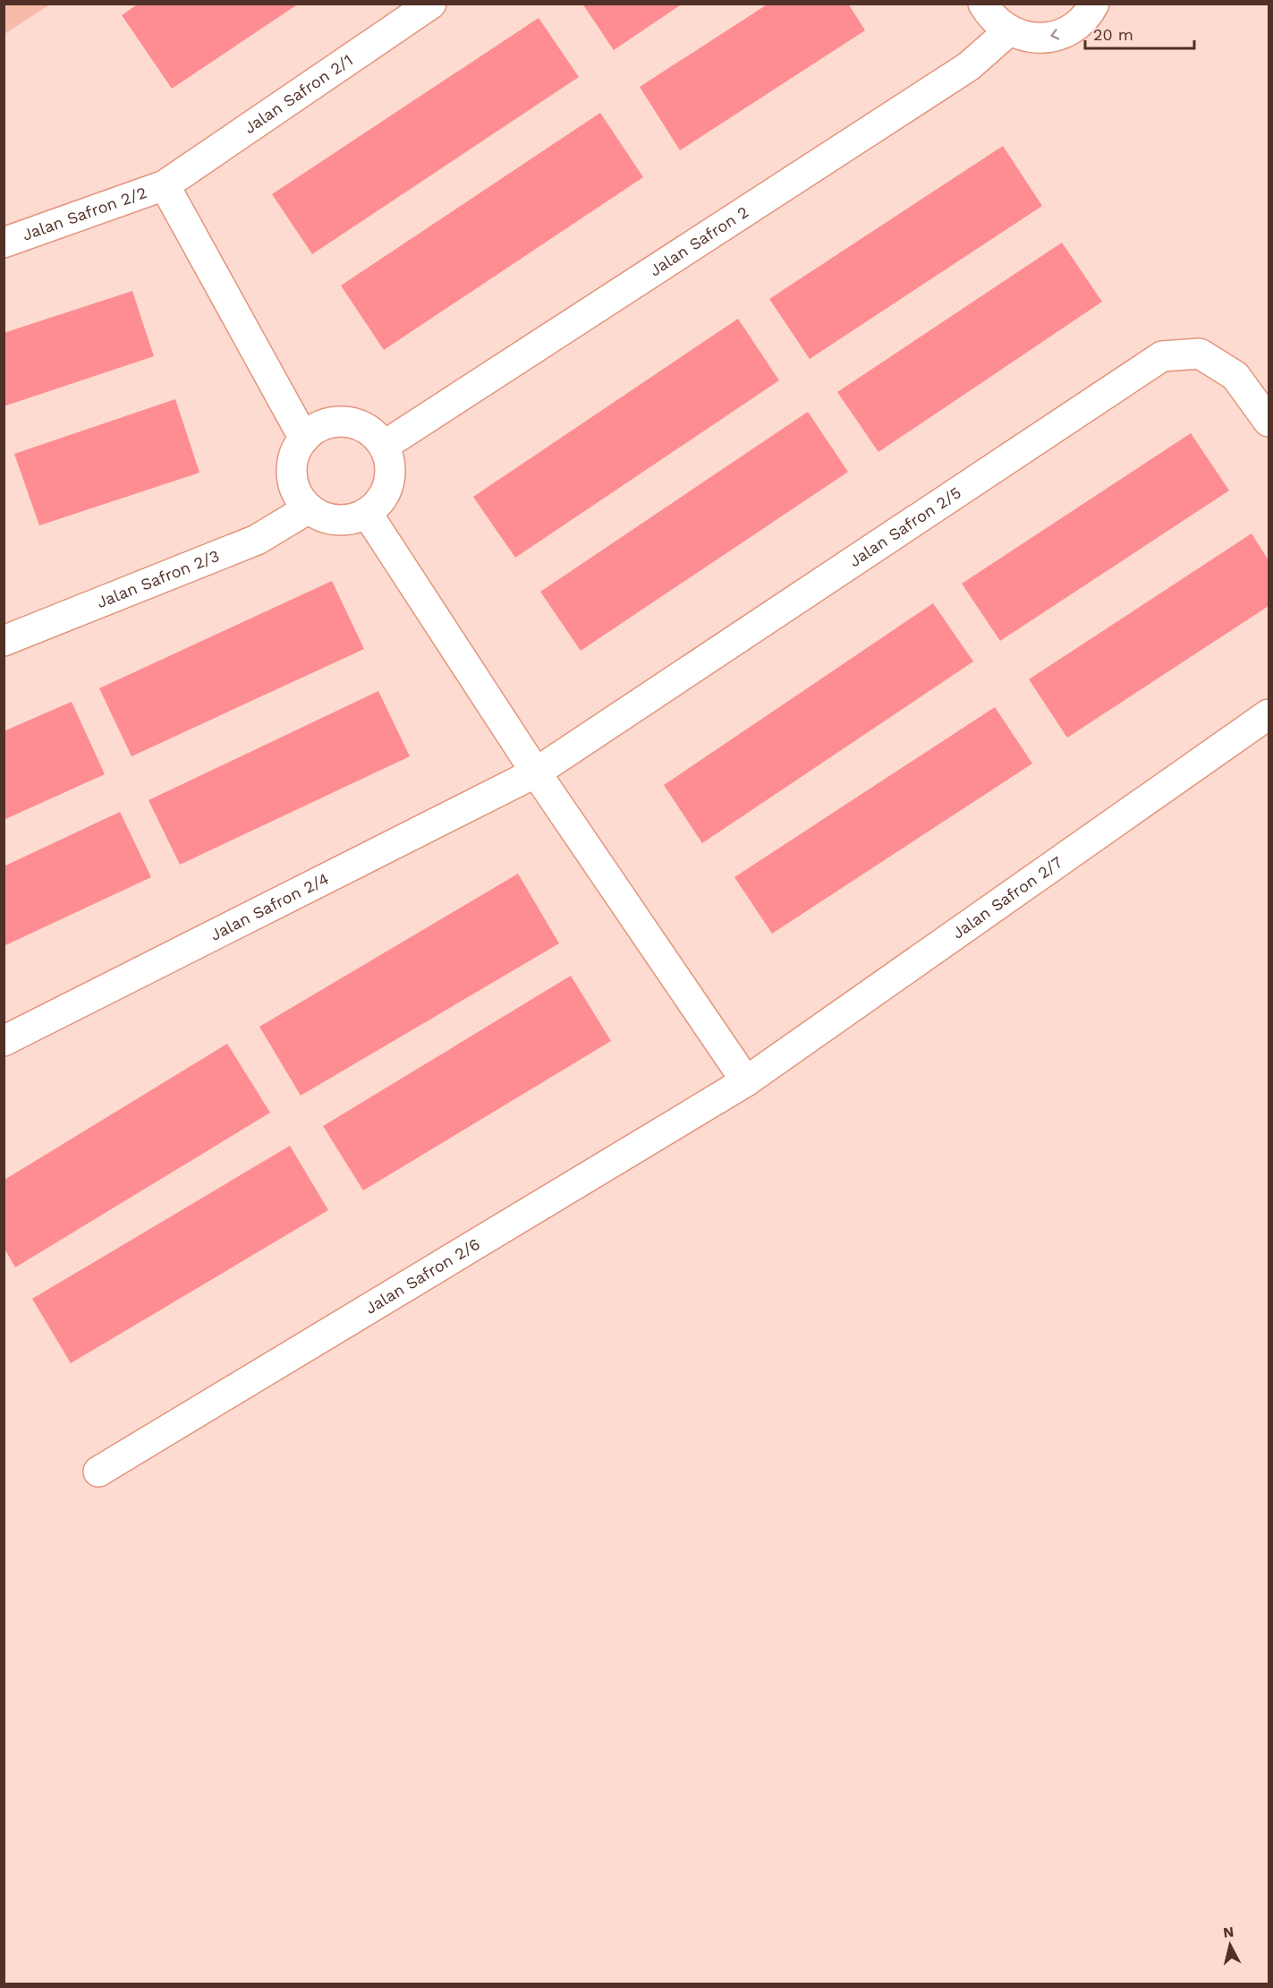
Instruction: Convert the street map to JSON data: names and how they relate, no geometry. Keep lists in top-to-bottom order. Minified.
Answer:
{"streets":{"street":["Jalan Safron 2/1","Jalan Safron 2/2","Jalan Safron 2","Jalan Safron 2/5","Jalan Safron 2/3","Jalan Safron 2/7","Jalan Safron 2/4","Jalan Safron 2/6"]},"crossings":[["Jalan Safron 2/1","Jalan Safron 2/2"],["Jalan Safron 2","Jalan Safron 2/3"],["Jalan Safron 2/5","Jalan Safron 2/4"],["Jalan Safron 2/7","Jalan Safron 2/6"]],"scale_bar":"20 m","north":"top"}
